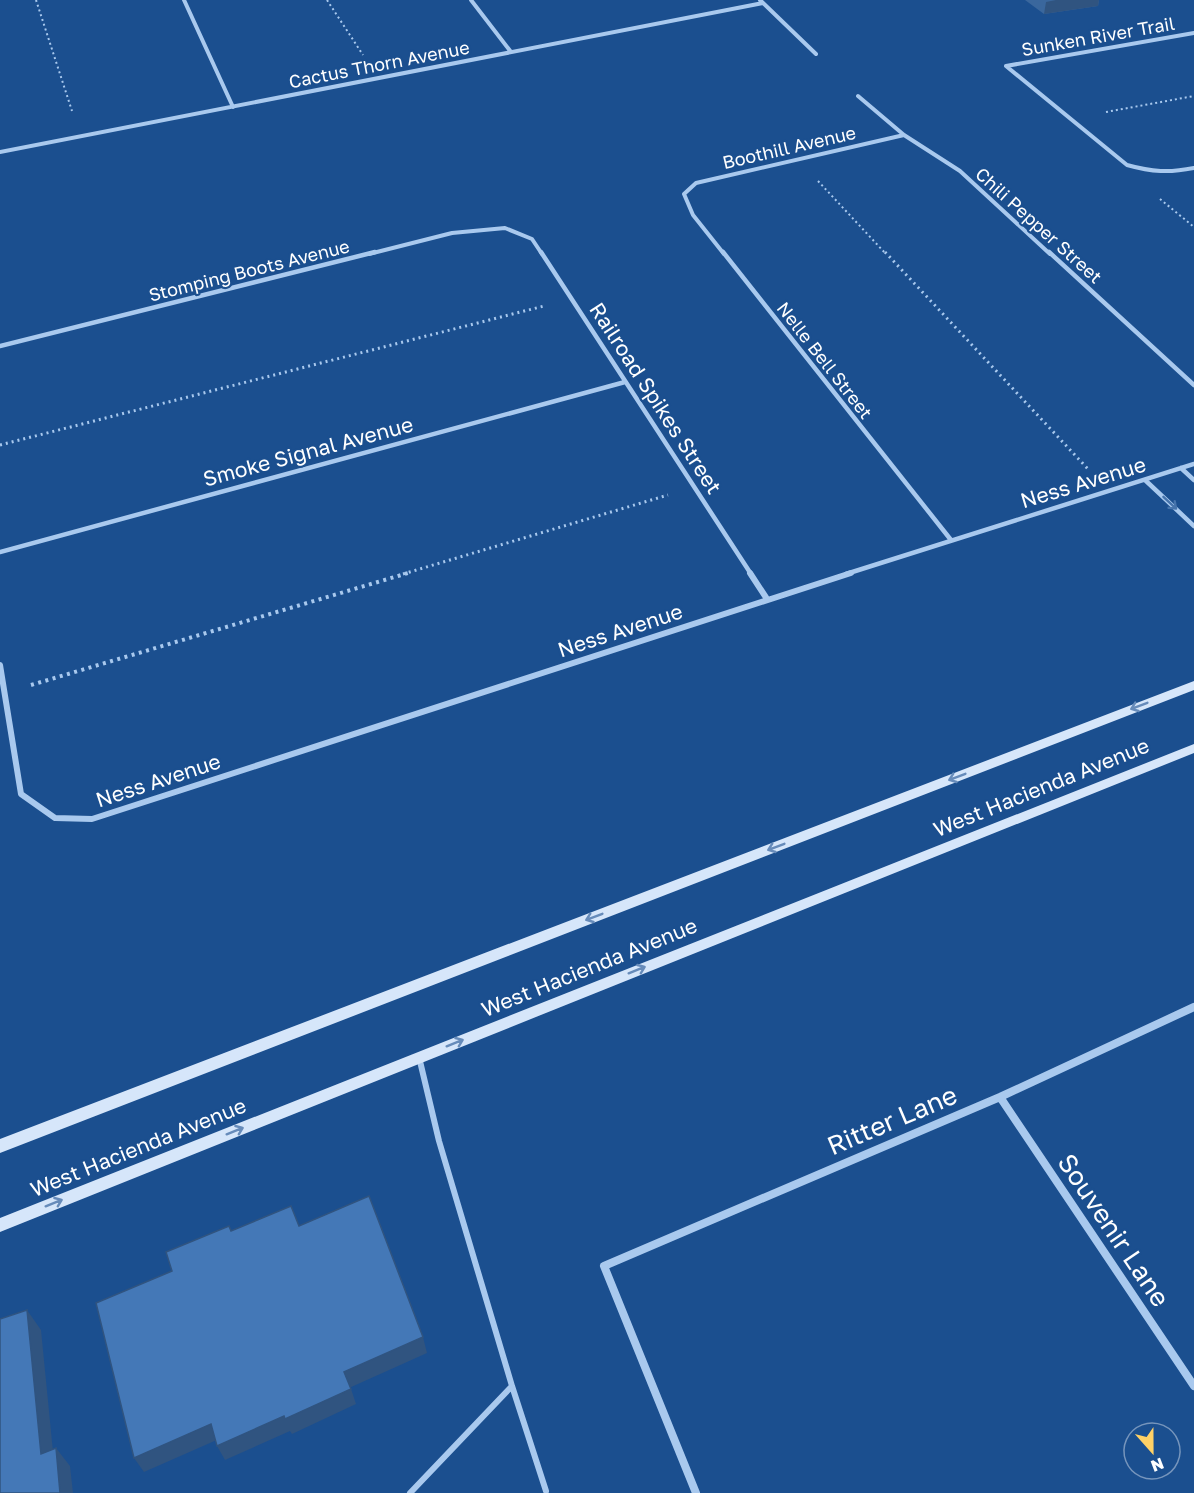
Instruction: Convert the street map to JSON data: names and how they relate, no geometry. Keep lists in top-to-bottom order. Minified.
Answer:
{"streets":{"main road":["West Hacienda Avenue"],"street":["Sunken River Trail","Cactus Thorn Avenue","Boothill Avenue","Chili Pepper Street","Stomping Boots Avenue","Nelle Bell Street","Railroad Spikes Street","Smoke Signal Avenue","Ness Avenue","Ritter Lane","Souvenir Lane"]},"crossings":[["Boothill Avenue","Chili Pepper Street"],["Boothill Avenue","Nelle Bell Street"],["Stomping Boots Avenue","Railroad Spikes Street"],["Nelle Bell Street","Ness Avenue"],["Railroad Spikes Street","Smoke Signal Avenue"],["Railroad Spikes Street","Ness Avenue"],["Ritter Lane","Souvenir Lane"]],"north":"bottom"}
